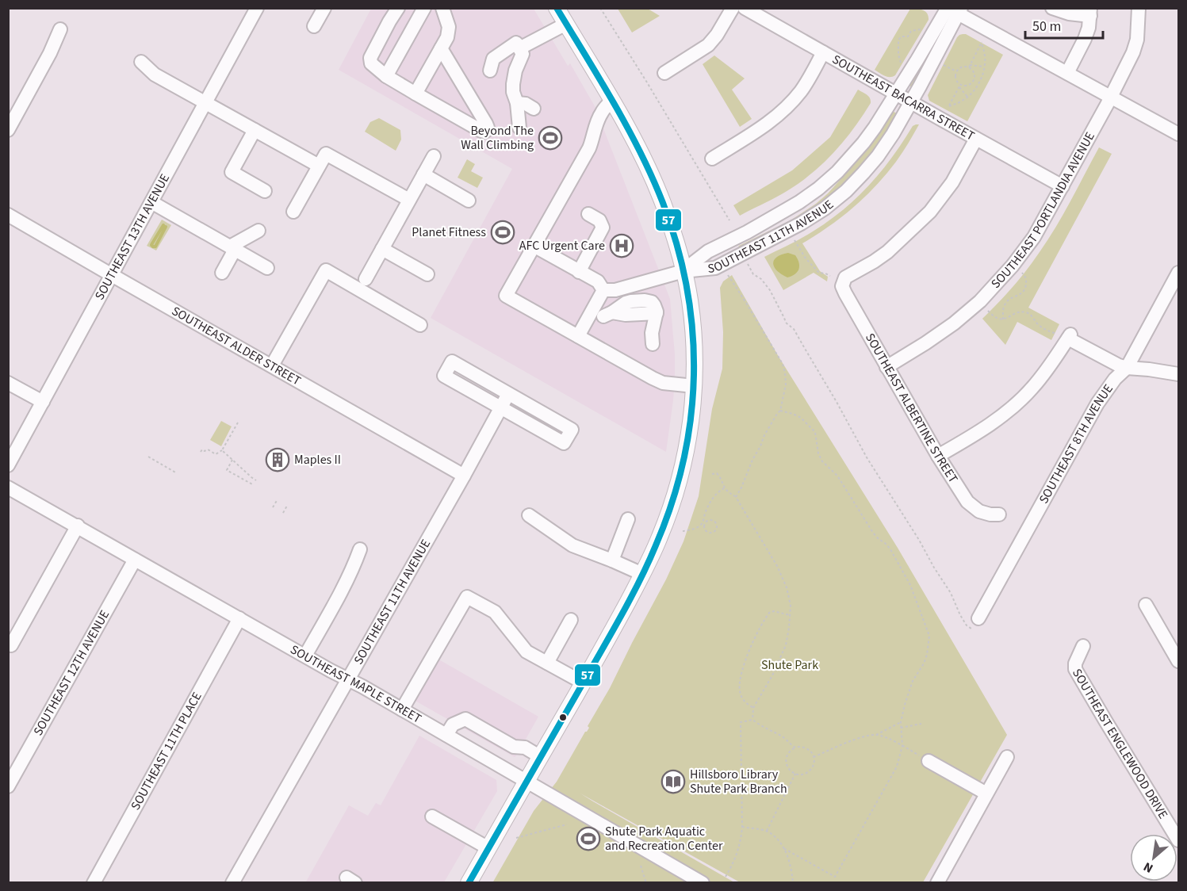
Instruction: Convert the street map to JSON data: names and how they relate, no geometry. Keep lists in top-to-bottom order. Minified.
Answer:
{"streets":{"street":["SOUTHEAST BACARRA STREET","SOUTHEAST PORTLANDIA AVENUE","SOUTHEAST 11TH AVENUE","SOUTHEAST 13TH AVENUE","SOUTHEAST ALDER STREET","SOUTHEAST ALBERTINE STREET","SOUTHEAST 8TH AVENUE","SOUTHEAST 12TH AVENUE","SOUTHEAST MAPLE STREET","SOUTHEAST ENGLEWOOD DRIVE","SOUTHEAST 11TH PLACE"]},"crossings":[["SOUTHEAST BACARRA STREET","SOUTHEAST PORTLANDIA AVENUE"],["SOUTHEAST BACARRA STREET","SOUTHEAST 11TH AVENUE"],["SOUTHEAST BACARRA STREET","SOUTHEAST ALBERTINE STREET"],["SOUTHEAST PORTLANDIA AVENUE","SOUTHEAST ALBERTINE STREET"],["SOUTHEAST 11TH AVENUE","SOUTHEAST ALDER STREET"],["SOUTHEAST 11TH AVENUE","SOUTHEAST MAPLE STREET"],["SOUTHEAST 13TH AVENUE","SOUTHEAST ALDER STREET"],["SOUTHEAST 12TH AVENUE","SOUTHEAST MAPLE STREET"],["SOUTHEAST MAPLE STREET","SOUTHEAST 11TH PLACE"]],"parks":["Shute Park"],"places":{"sports":["Beyond The Wall Climbing","Planet Fitness","Shute Park Aquatic and Recreation Center"],"hospital":["AFC Urgent Care"],"building":["Maples II"],"library":["Hillsboro Library Shute Park Branch"]},"lines":["transit line 57"],"scale_bar":"50 m","north":"bottom left"}
